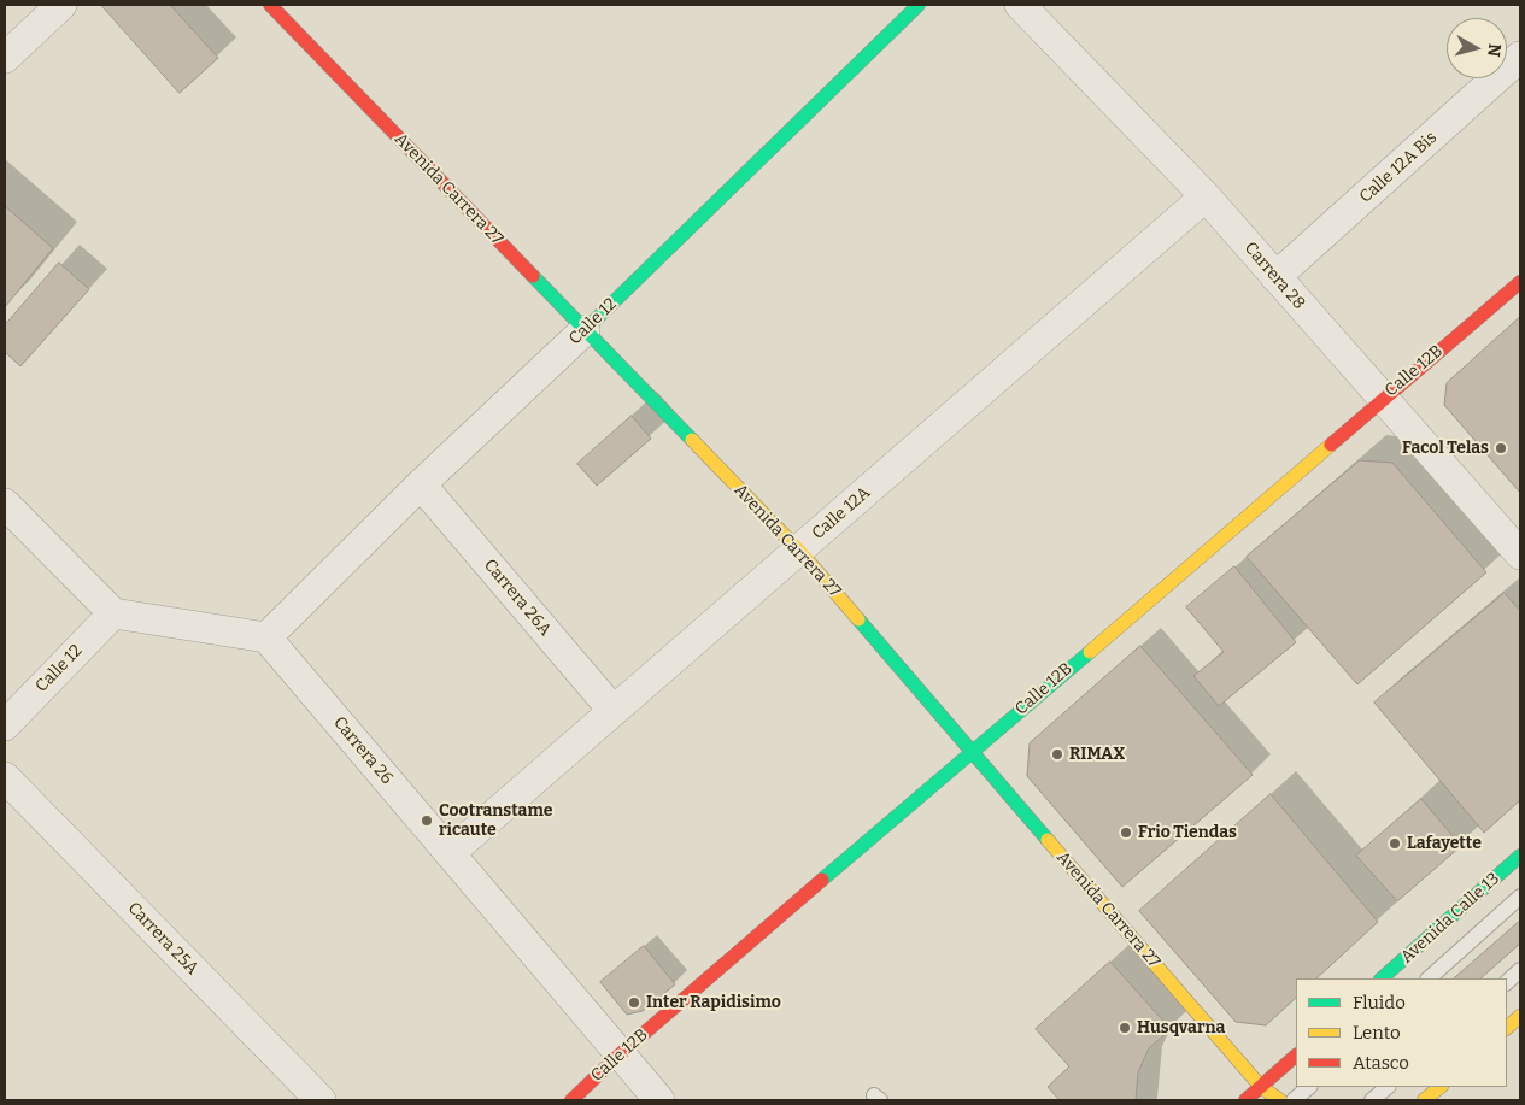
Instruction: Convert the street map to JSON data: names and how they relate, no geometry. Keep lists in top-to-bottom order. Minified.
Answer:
{"streets":{"main road":["Avenida Carrera 27","Calle 12","Calle 12B","Avenida Calle 13"],"street":["Calle 12A Bis","Carrera 28","Calle 12A","Carrera 26A","Carrera 26","Carrera 25A"]},"crossings":[["Calle 12A Bis","Carrera 28"],["Avenida Carrera 27","Calle 12"],["Avenida Carrera 27","Calle 12B"],["Avenida Carrera 27","Calle 12A"],["Carrera 28","Calle 12B"],["Carrera 28","Calle 12A"],["Calle 12","Carrera 26A"],["Calle 12","Carrera 26"],["Calle 12B","Carrera 26"],["Calle 12A","Carrera 26A"],["Calle 12A","Carrera 26"]],"places":["Facol Telas","RIMAX","Cootranstame ricaute","Frio Tiendas","Lafayette","Inter Rapidisimo","Husqvarna"],"legend":["Fluido","Lento","Atasco"],"north":"right"}
